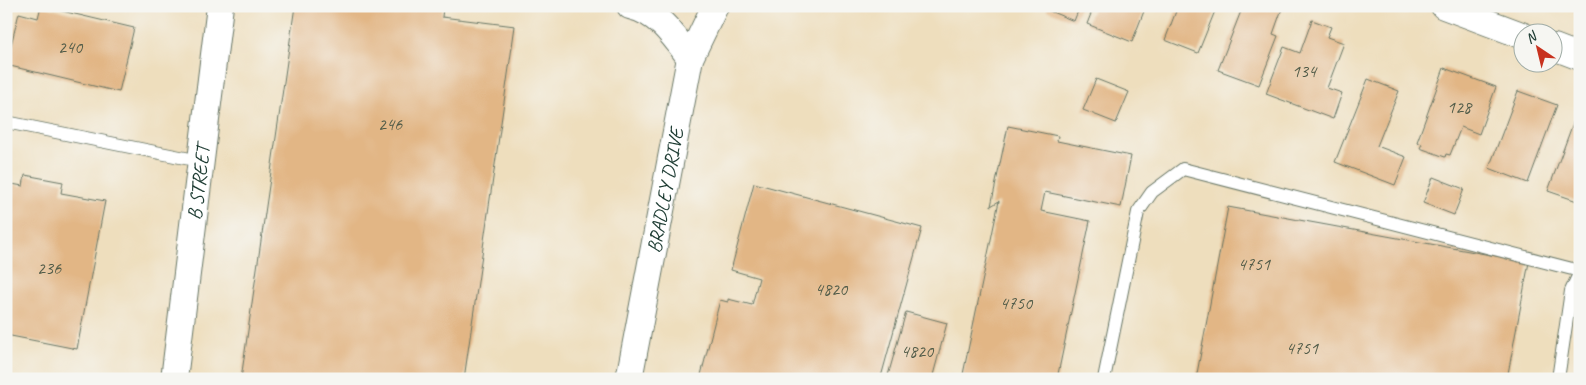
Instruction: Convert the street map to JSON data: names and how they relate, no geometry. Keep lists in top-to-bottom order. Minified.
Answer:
{"streets":{"street":["B STREET","BRADLEY DRIVE"]},"house_numbers":["240","134","128","246","4751","236","4820","4750","4751","4820"],"north":"top left"}
